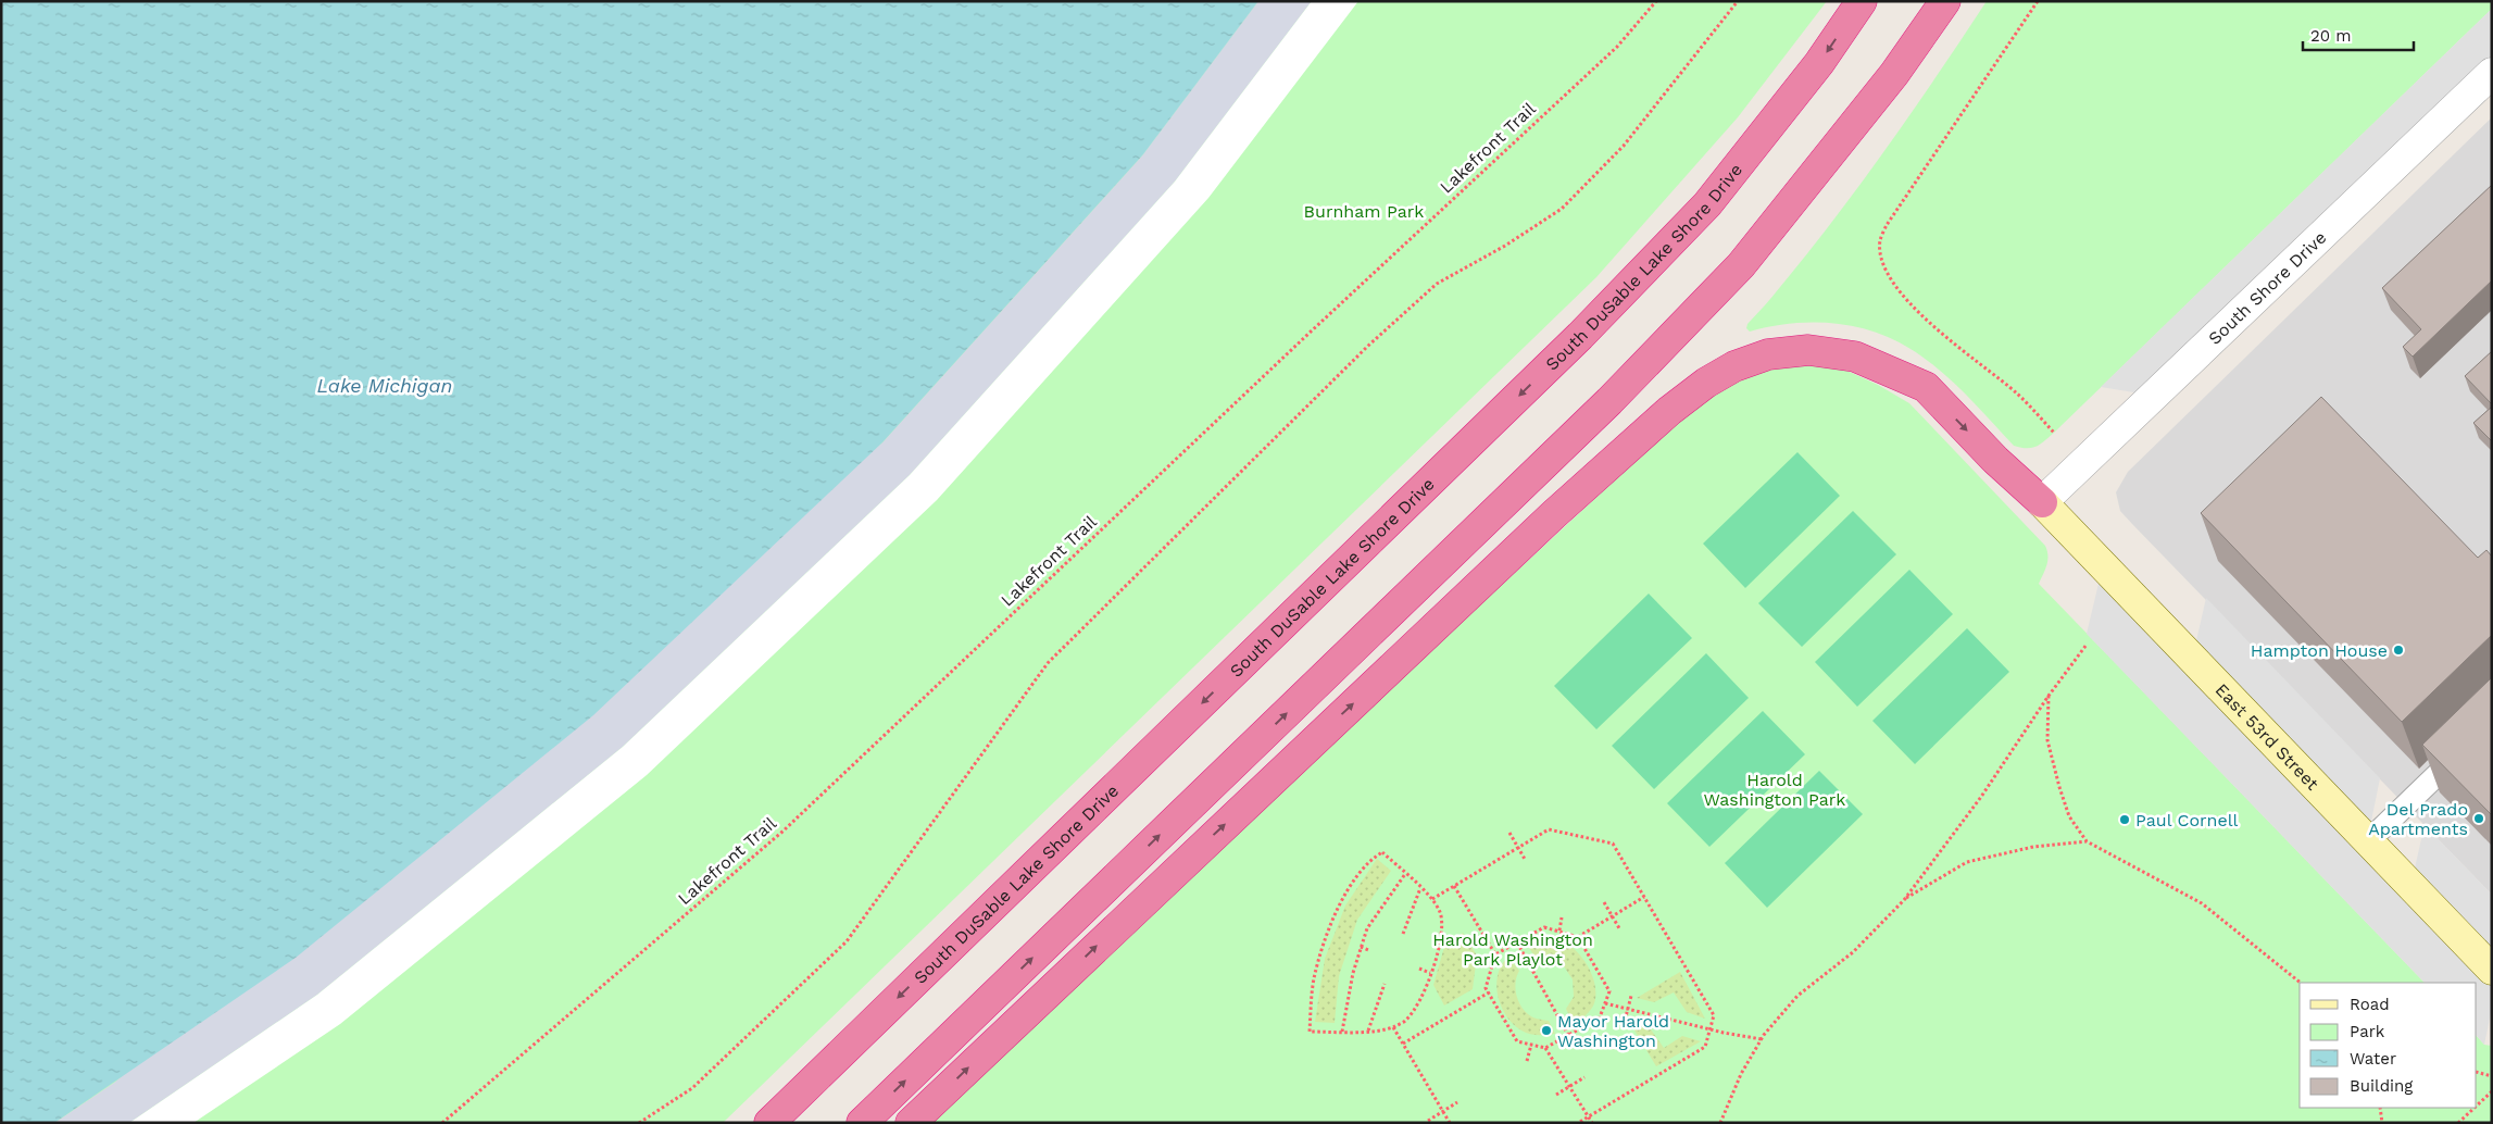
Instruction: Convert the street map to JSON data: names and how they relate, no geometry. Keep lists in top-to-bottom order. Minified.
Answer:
{"streets":{"highway":["South DuSable Lake Shore Drive"],"street":["South Shore Drive","East 53rd Street"],"path":["Lakefront Trail"]},"crossings":[["South Shore Drive","East 53rd Street"]],"water":["Lake Michigan"],"parks":["Burnham Park","Harold Washington Park","Harold Washington Park Playlot"],"places":["Hampton House","Del Prado Apartments","Paul Cornell","Mayor Harold Washington"],"legend":["Road","Park","Water","Building"],"scale_bar":"20 m"}
